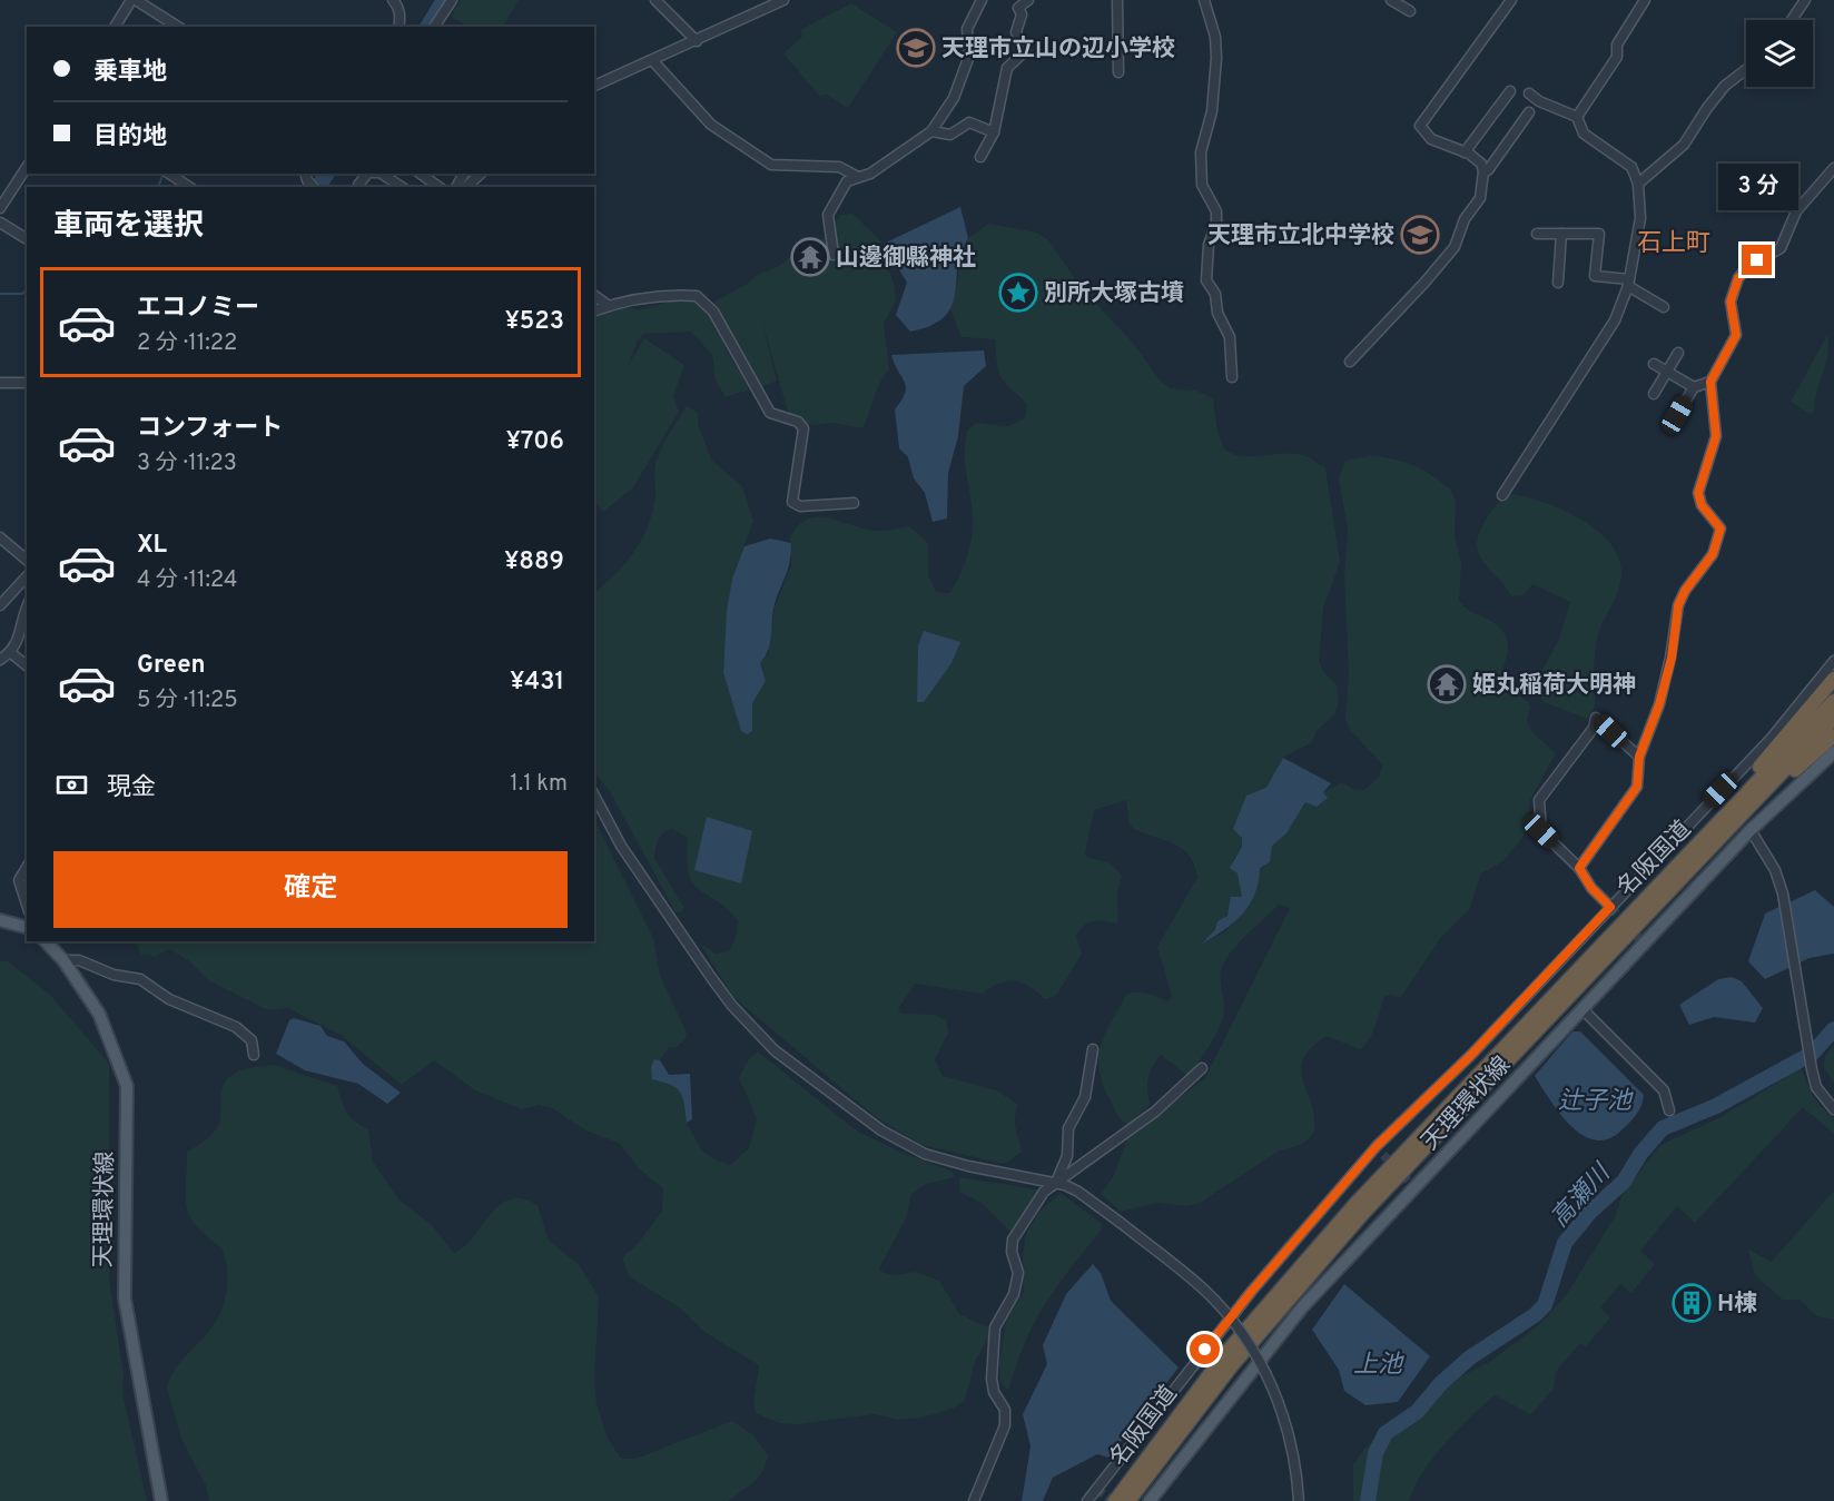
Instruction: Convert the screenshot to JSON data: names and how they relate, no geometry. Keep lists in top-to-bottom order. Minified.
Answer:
{"streets":{"highway":["名阪国道"],"main road":["天理環状線"]},"districts":["石上町"],"water":["辻子池","高瀬川","上池"],"places":{"school or university":["天理市立山の辺小学校","天理市立北中学校"],"temple":["山邊御縣神社","姫丸稲荷大明神"],"place":["別所大塚古墳"],"building":["H棟"]},"page":{"banner":["乗車地","目的地"],"bubble":"3 分","heading":"車両を選択","list":[{"name":"エコノミー","note":"2 分 · 11:22","value":"¥523"},{"name":"コンフォート","note":"3 分 · 11:23","value":"¥706"},{"name":"XL","note":"4 分 · 11:24","value":"¥889"},{"name":"Green","note":"5 分 · 11:25","value":"¥431"}],"pay":["現金","1.1 km"],"buttons":"確定"}}
